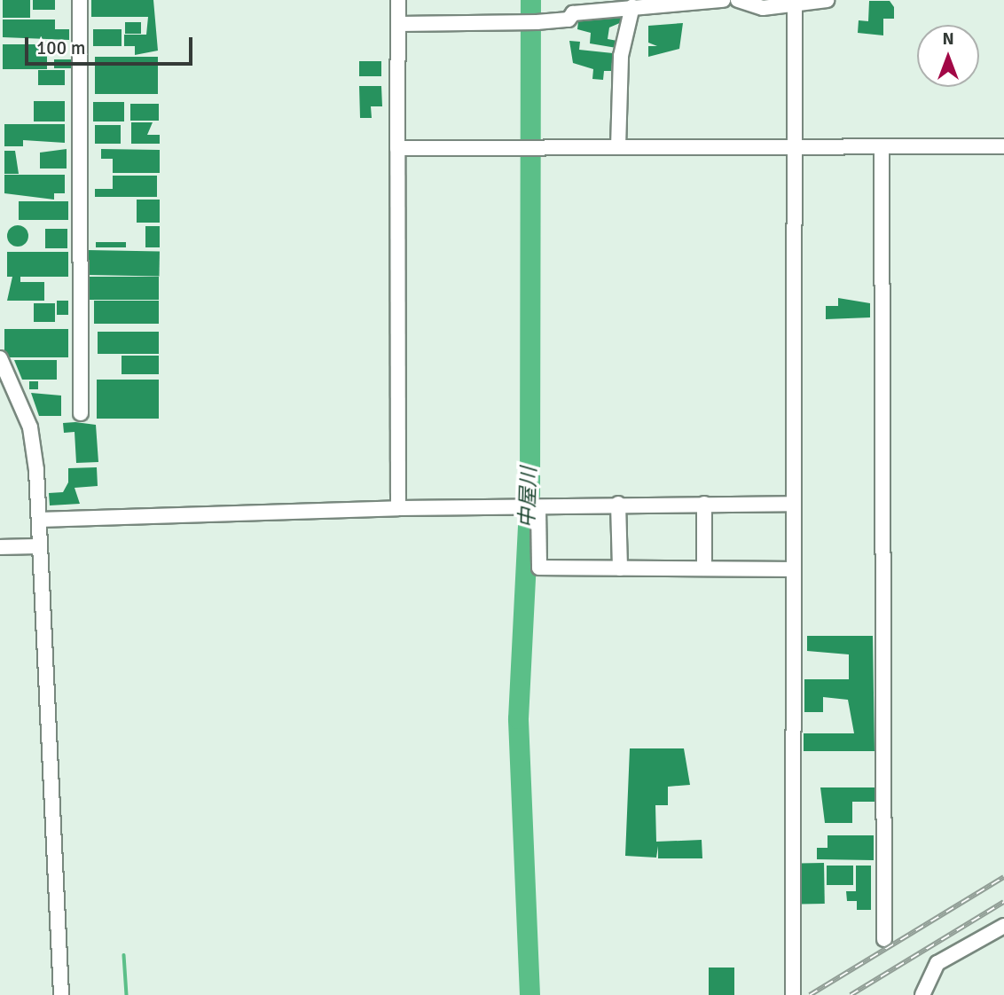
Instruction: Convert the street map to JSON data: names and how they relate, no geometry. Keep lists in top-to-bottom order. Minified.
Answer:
{"water":["中屋川"],"scale_bar":"100 m","north":"top"}
